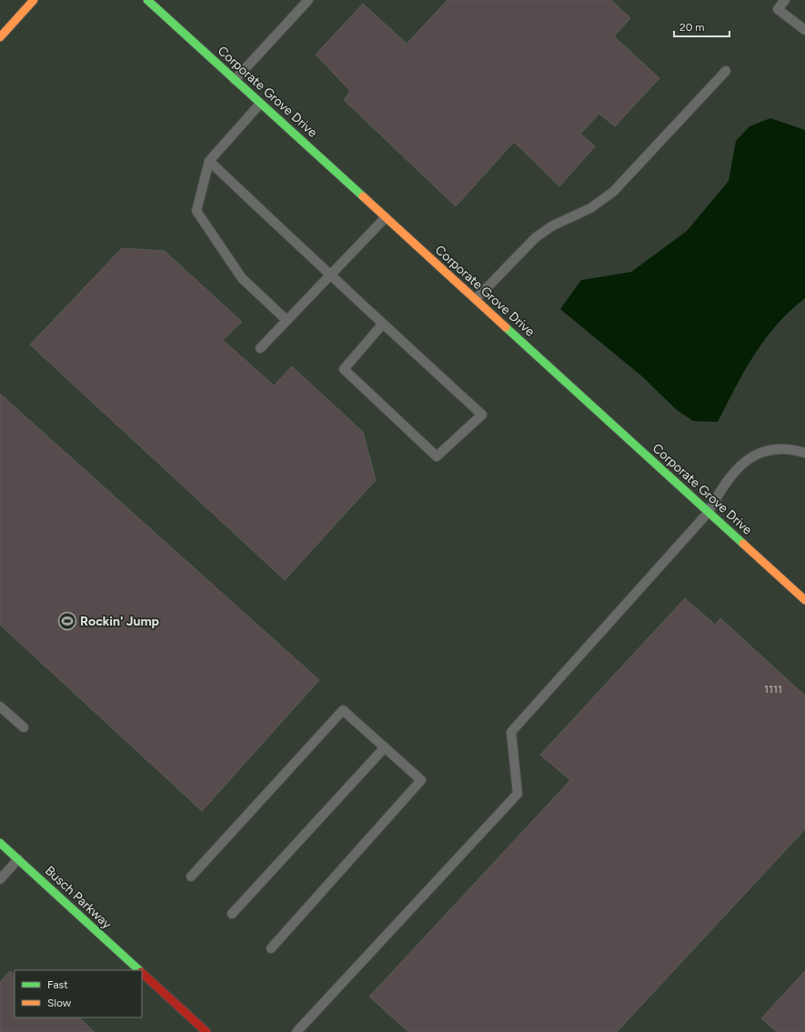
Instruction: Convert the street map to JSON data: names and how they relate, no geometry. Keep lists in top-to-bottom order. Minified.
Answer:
{"streets":{"street":["Corporate Grove Drive","Busch Parkway"]},"places":{"sports":["Rockin' Jump"]},"house_numbers":["1111"],"legend":["Fast","Slow"],"scale_bar":"20 m"}
